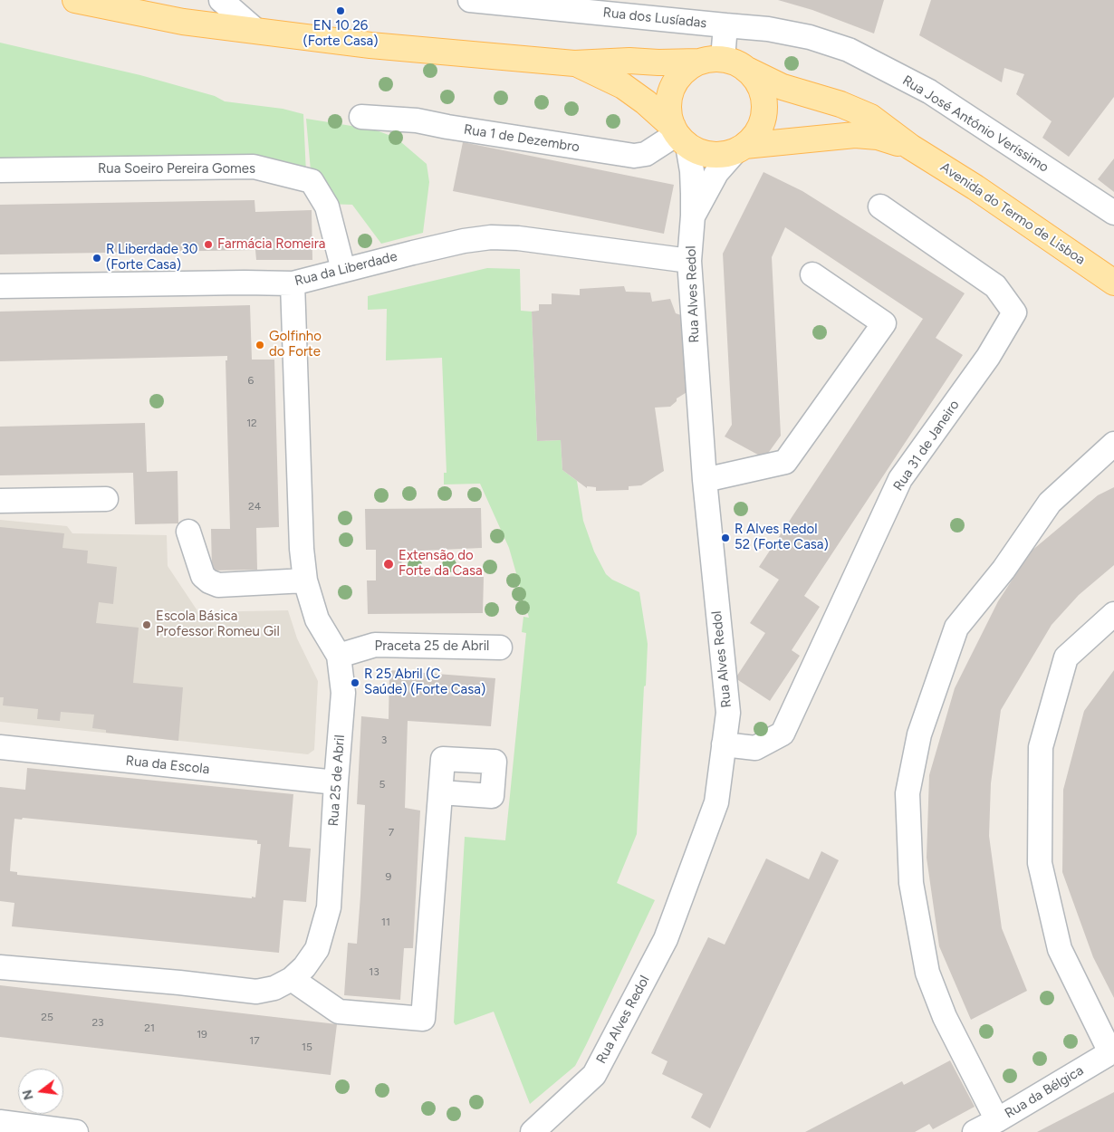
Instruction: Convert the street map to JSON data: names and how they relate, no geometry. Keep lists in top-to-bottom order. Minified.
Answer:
{"streets":{"main road":["Avenida do Termo de Lisboa"],"street":["Rua dos Lusíadas","Rua José António Veríssimo","Rua 1 de Dezembro","Rua Soeiro Pereira Gomes","Rua da Liberdade","Rua Alves Redol","Rua 31 de Janeiro","Praceta 25 de Abril","Rua da Escola","Rua 25 de Abril","Rua da Bélgica"]},"crossings":[["Rua dos Lusíadas","Rua José António Veríssimo"],["Rua dos Lusíadas","Rua 1 de Dezembro"],["Rua dos Lusíadas","Avenida do Termo de Lisboa"],["Rua dos Lusíadas","Rua Alves Redol"],["Rua 1 de Dezembro","Avenida do Termo de Lisboa"],["Rua 1 de Dezembro","Rua Alves Redol"],["Rua Soeiro Pereira Gomes","Rua da Liberdade"],["Avenida do Termo de Lisboa","Rua Alves Redol"],["Rua da Liberdade","Rua Alves Redol"],["Rua da Liberdade","Rua 25 de Abril"],["Rua Alves Redol","Rua 31 de Janeiro"],["Praceta 25 de Abril","Rua 25 de Abril"],["Rua da Escola","Rua 25 de Abril"]],"places":["EN 10 26 (Forte Casa)","Farmácia Romeira","R Liberdade 30 (Forte Casa)","Golfinho do Forte","R Alves Redol 52 (Forte Casa)","Extensão do Forte da Casa","Escola Básica Professor Romeu Gil","R 25 Abril (C Saúde) (Forte Casa)"],"house_numbers":["6","12","24","3","5","7","9","11","13","25","23","21","19","17","15"],"north":"left"}
